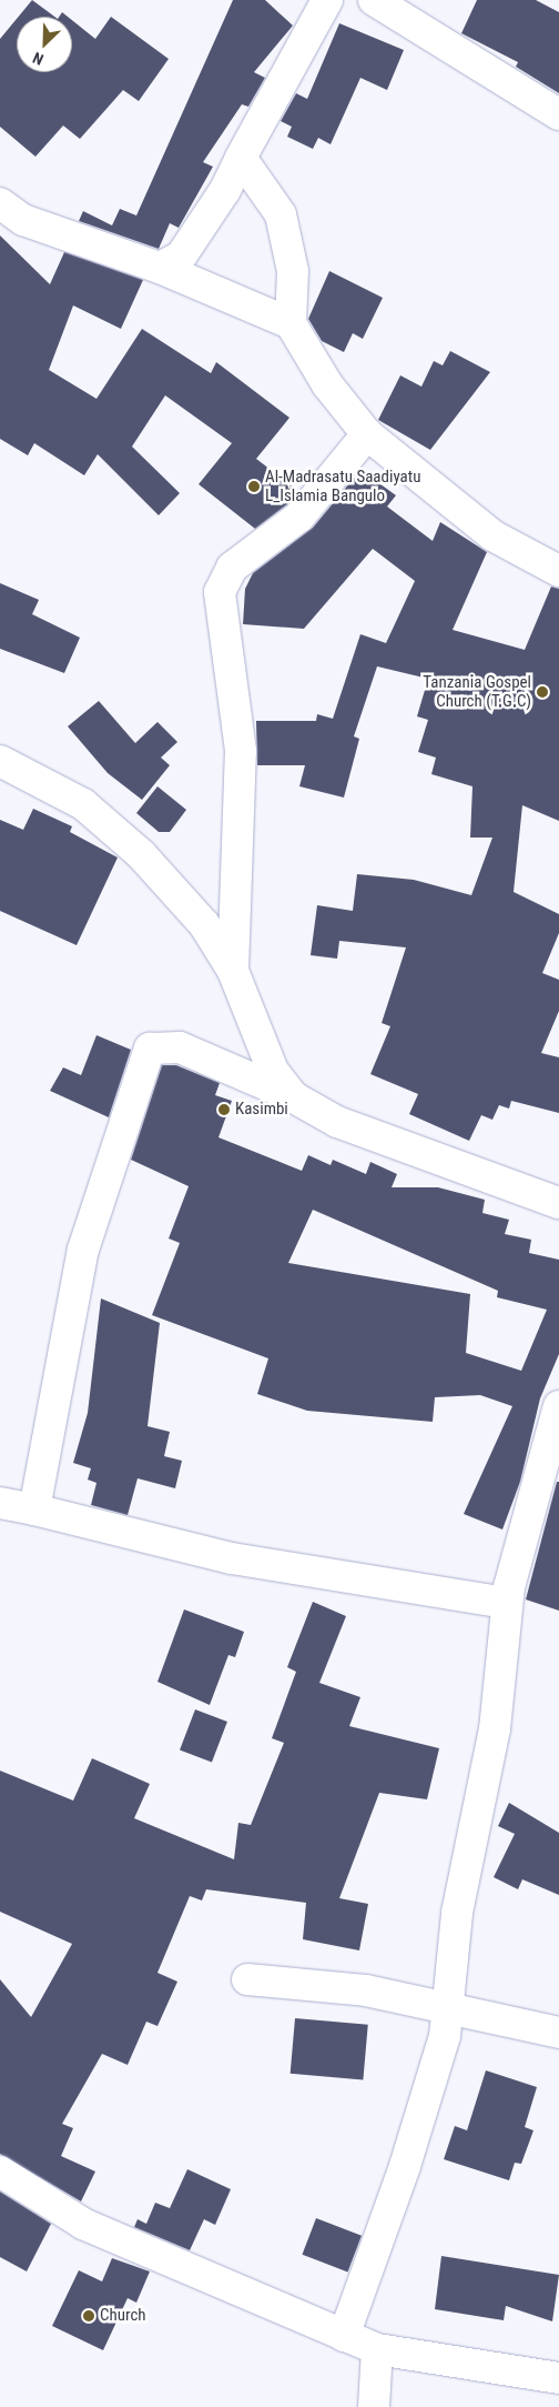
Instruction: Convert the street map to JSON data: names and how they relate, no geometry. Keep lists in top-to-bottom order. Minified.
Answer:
{"places":["Al-Madrasatu Saadiyatu L_Islamia Bangulo","Tanzania Gospel Church (T.G.C)","Kasimbi","Church"],"north":"bottom left"}
